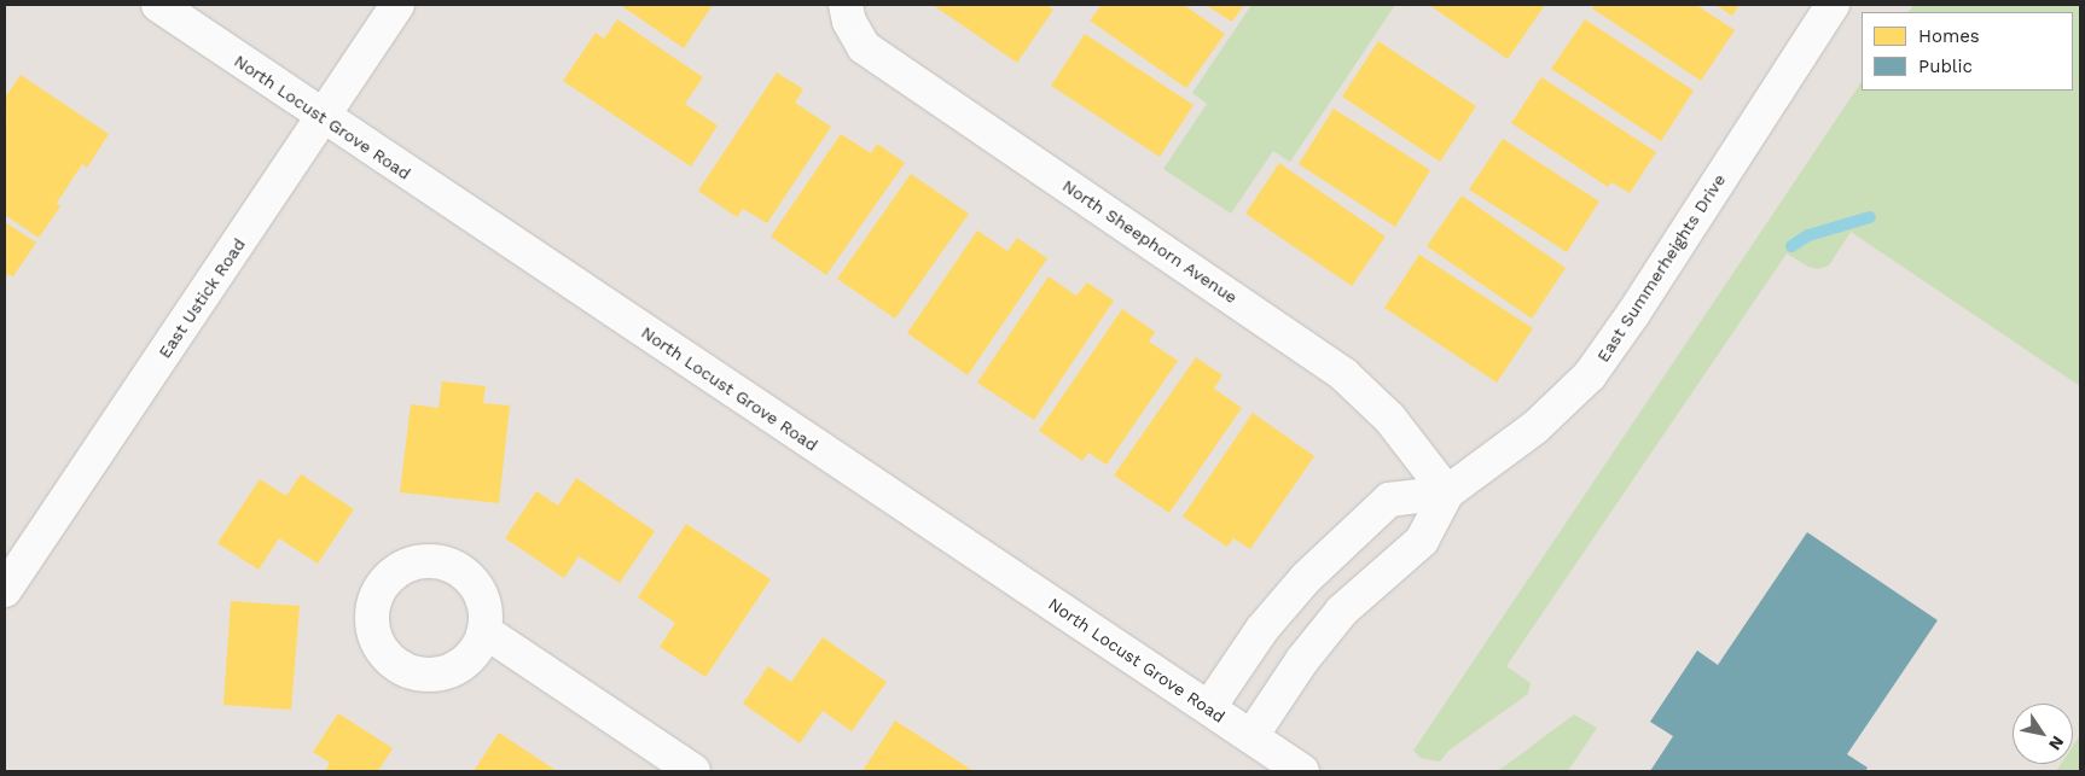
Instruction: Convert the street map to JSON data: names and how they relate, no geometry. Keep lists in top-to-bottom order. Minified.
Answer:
{"streets":{"street":["North Locust Grove Road","North Sheephorn Avenue","East Summerheights Drive","East Ustick Road"]},"crossings":[["North Locust Grove Road","East Summerheights Drive"],["North Locust Grove Road","East Ustick Road"],["North Sheephorn Avenue","East Summerheights Drive"]],"legend":["Homes","Public"],"north":"bottom right"}
